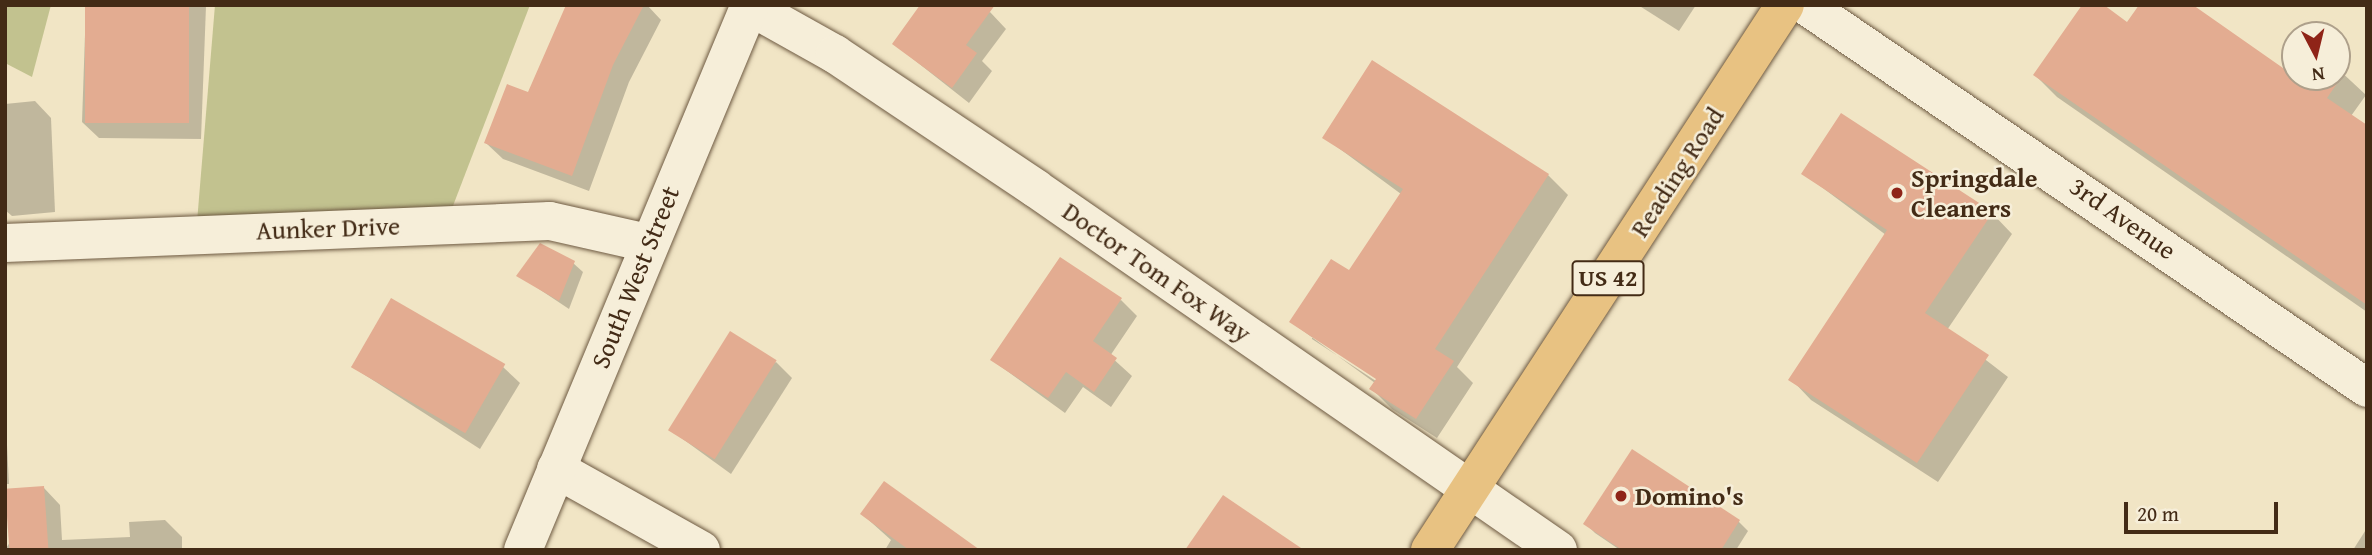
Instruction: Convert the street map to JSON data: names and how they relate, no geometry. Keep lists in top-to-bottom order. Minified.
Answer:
{"streets":{"main road":["Reading Road","US 42"],"street":["3rd Avenue","Aunker Drive","Doctor Tom Fox Way","South West Street"]},"crossings":[["Reading Road","Doctor Tom Fox Way"],["Aunker Drive","South West Street"],["Doctor Tom Fox Way","South West Street"]],"places":["Springdale Cleaners","Domino's"],"scale_bar":"20 m","north":"bottom"}
